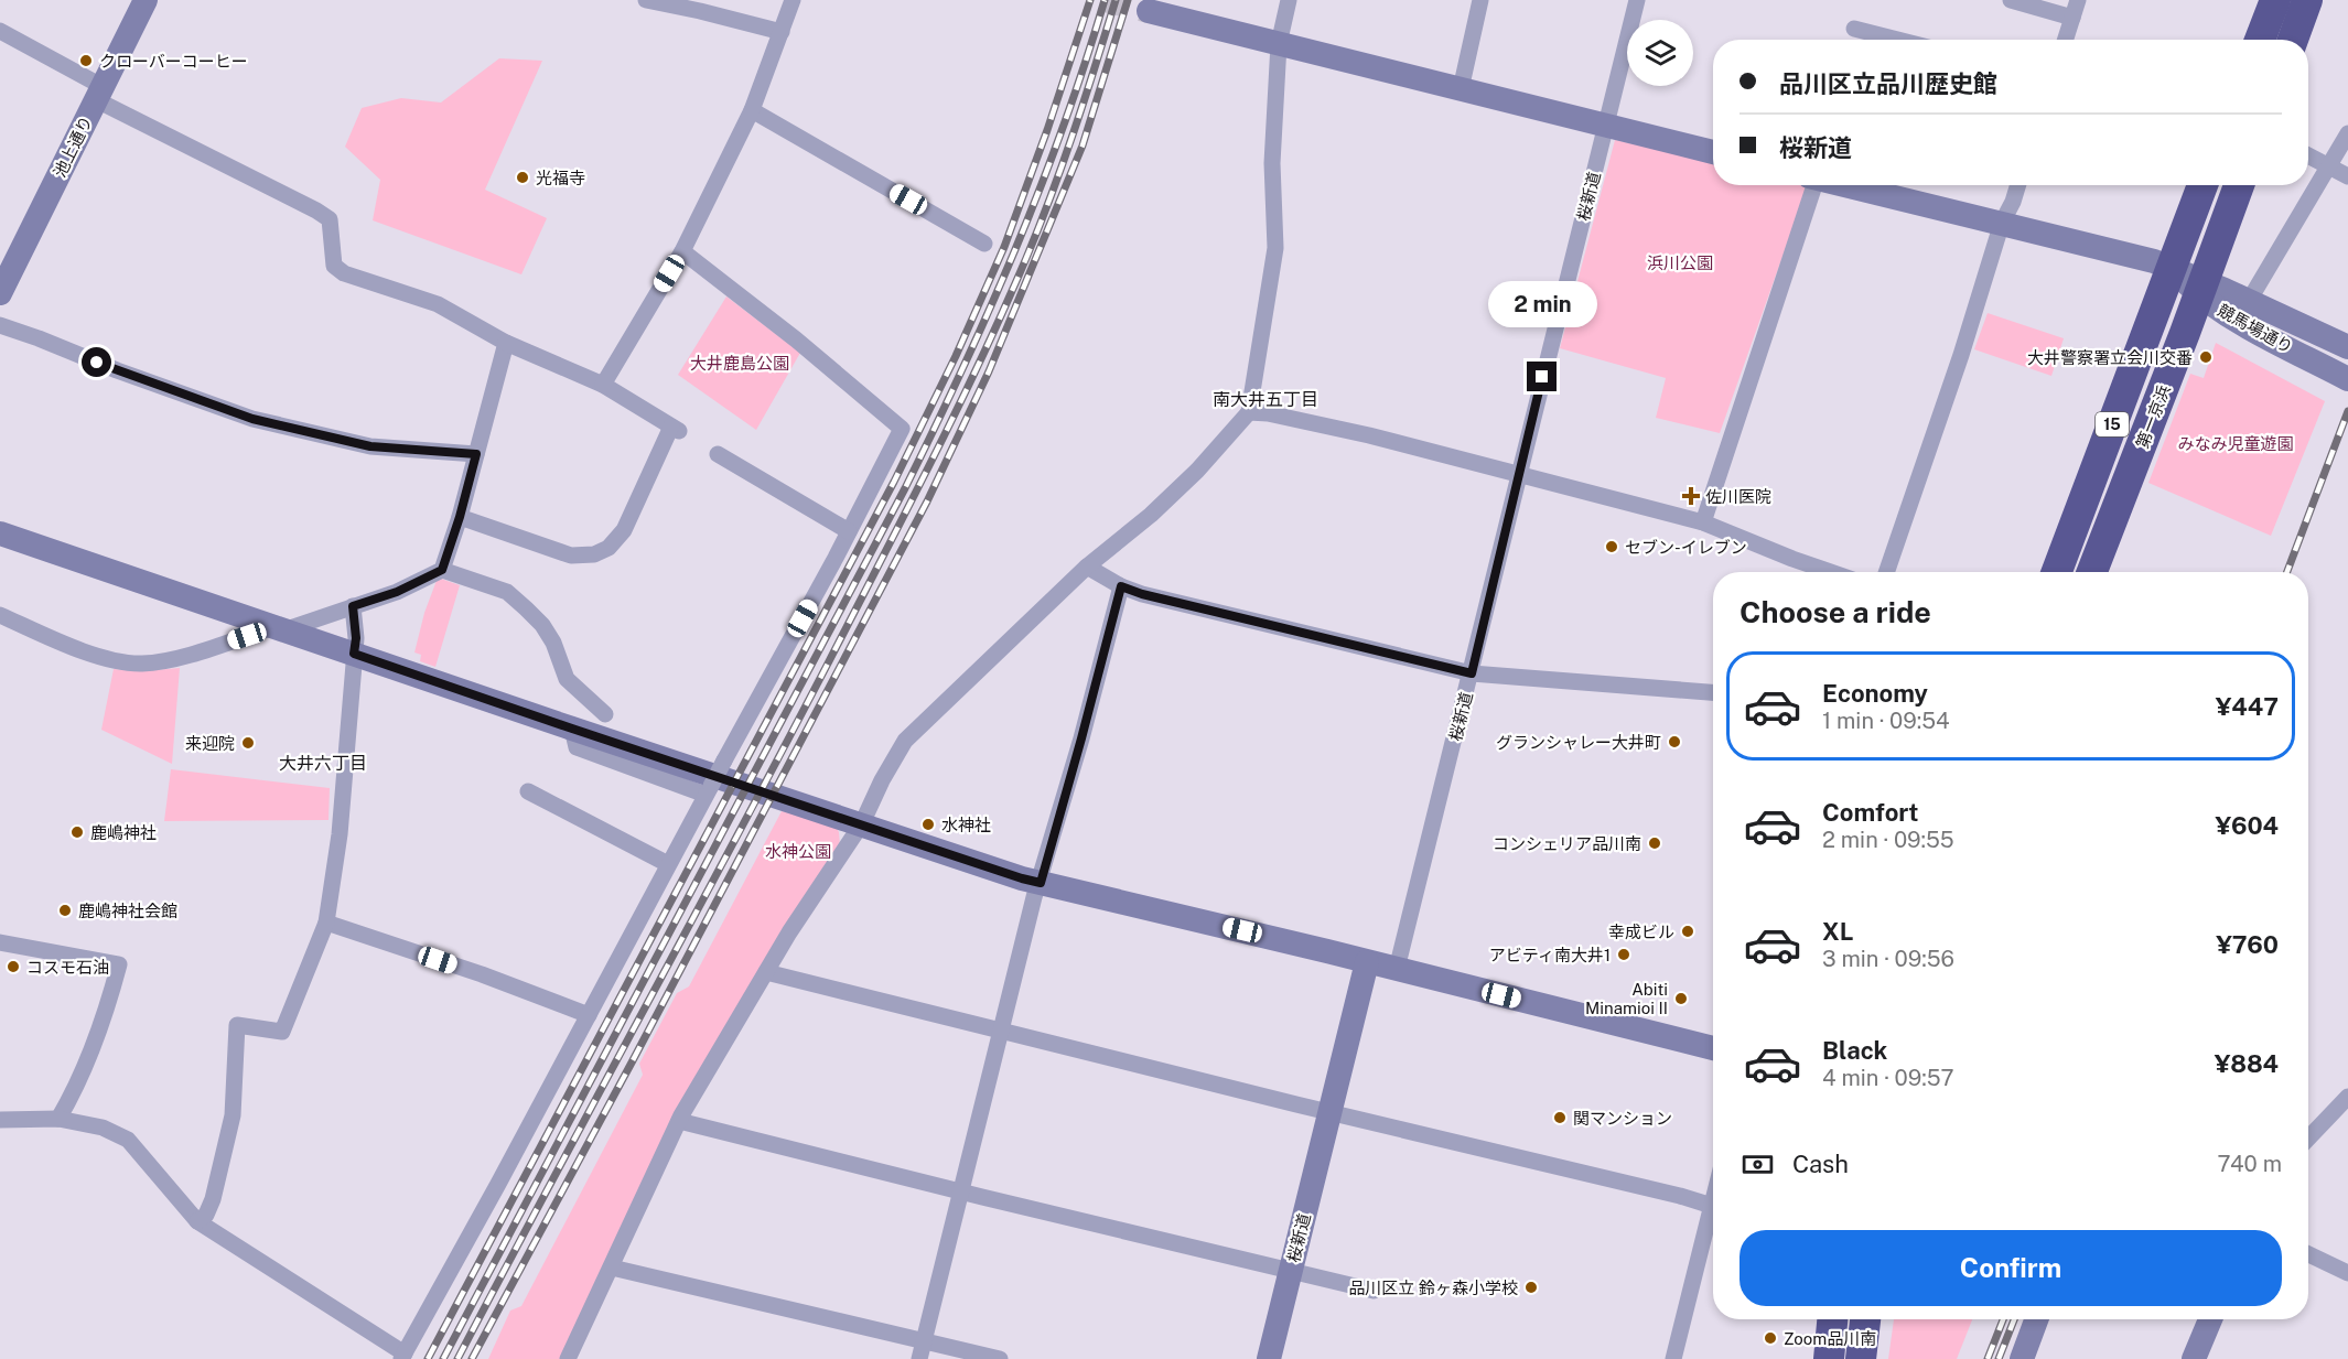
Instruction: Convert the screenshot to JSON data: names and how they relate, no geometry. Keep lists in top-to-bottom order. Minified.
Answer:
{"streets":{"highway":["第一京浜","15"],"street":["池上通り","桜新道","競馬場通り"]},"crossings":[["競馬場通り","第一京浜"]],"districts":["南大井五丁目","大井六丁目"],"parks":["浜川公園","大井鹿島公園","みなみ児童遊園","水神公園"],"places":{"other":["クローバーコーヒー","光福寺","大井警察署立会川交番","セブン-イレブン","グランシャレー大井町","来迎院","水神社","鹿嶋神社","コンシェリア品川南","鹿嶋神社会館","幸成ビル","アビティ南大井1","コスモ石油","Abiti Minamioi II","関マンション","品川区立 鈴ヶ森小学校","Zoom品川南"],"health":["佐川医院"]},"page":{"banner":["品川区立品川歴史館","桜新道"],"bubble":"2 min","heading":"Choose a ride","list":[{"name":"Economy","note":"1 min · 09:54","value":"¥447"},{"name":"Comfort","note":"2 min · 09:55","value":"¥604"},{"name":"XL","note":"3 min · 09:56","value":"¥760"},{"name":"Black","note":"4 min · 09:57","value":"¥884"}],"pay":["Cash","740 m"],"buttons":"Confirm"}}
